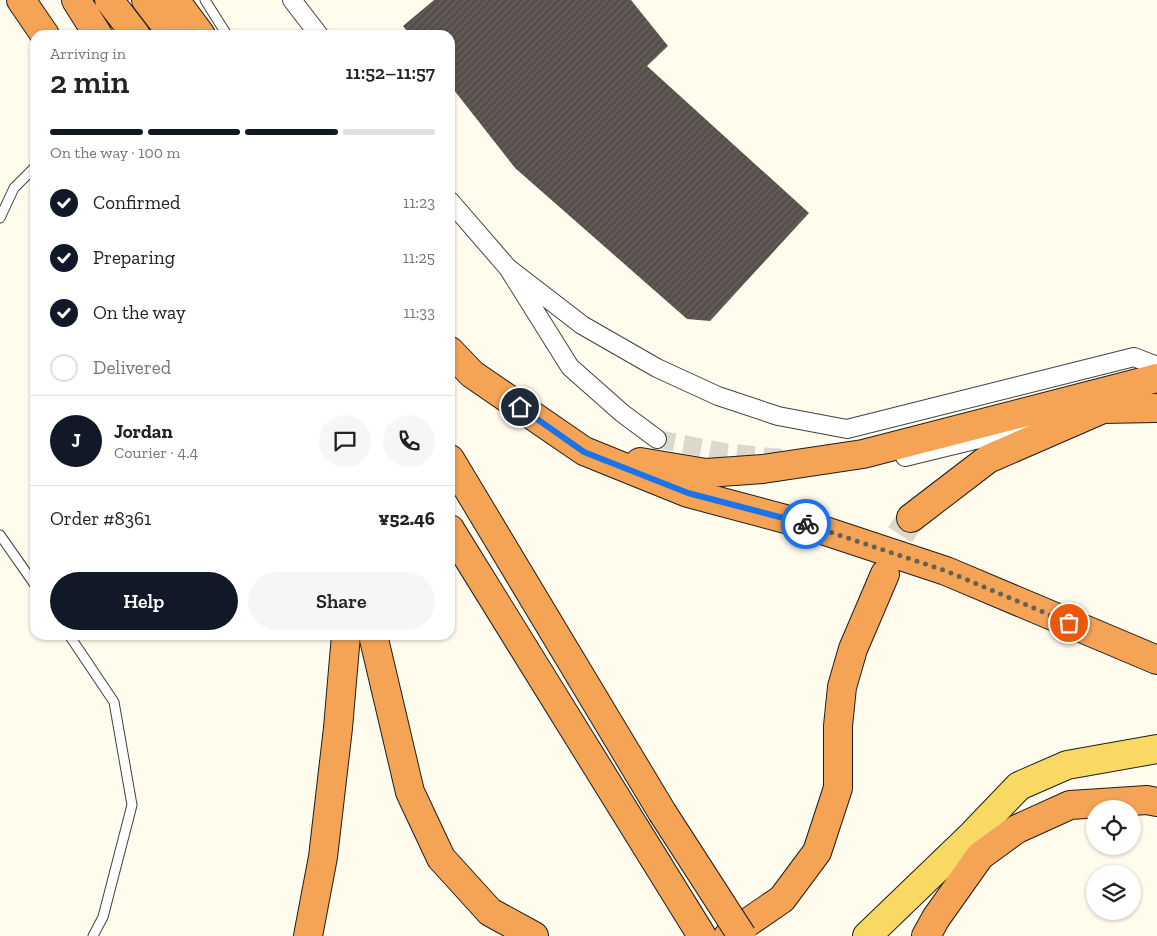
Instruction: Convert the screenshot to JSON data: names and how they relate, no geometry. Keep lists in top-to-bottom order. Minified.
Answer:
{"page":{"heading":["2 min","Arriving in","11:52–11:57"],"panel":["Jordan","Courier · 4.4","Order #8361","¥52.46"],"bar":"On the way · 100 m","list":[["Confirmed","11:23"],["Preparing","11:25"],["On the way","11:33"],"Delivered"],"round":"J","buttons":["Help","Share"]}}
